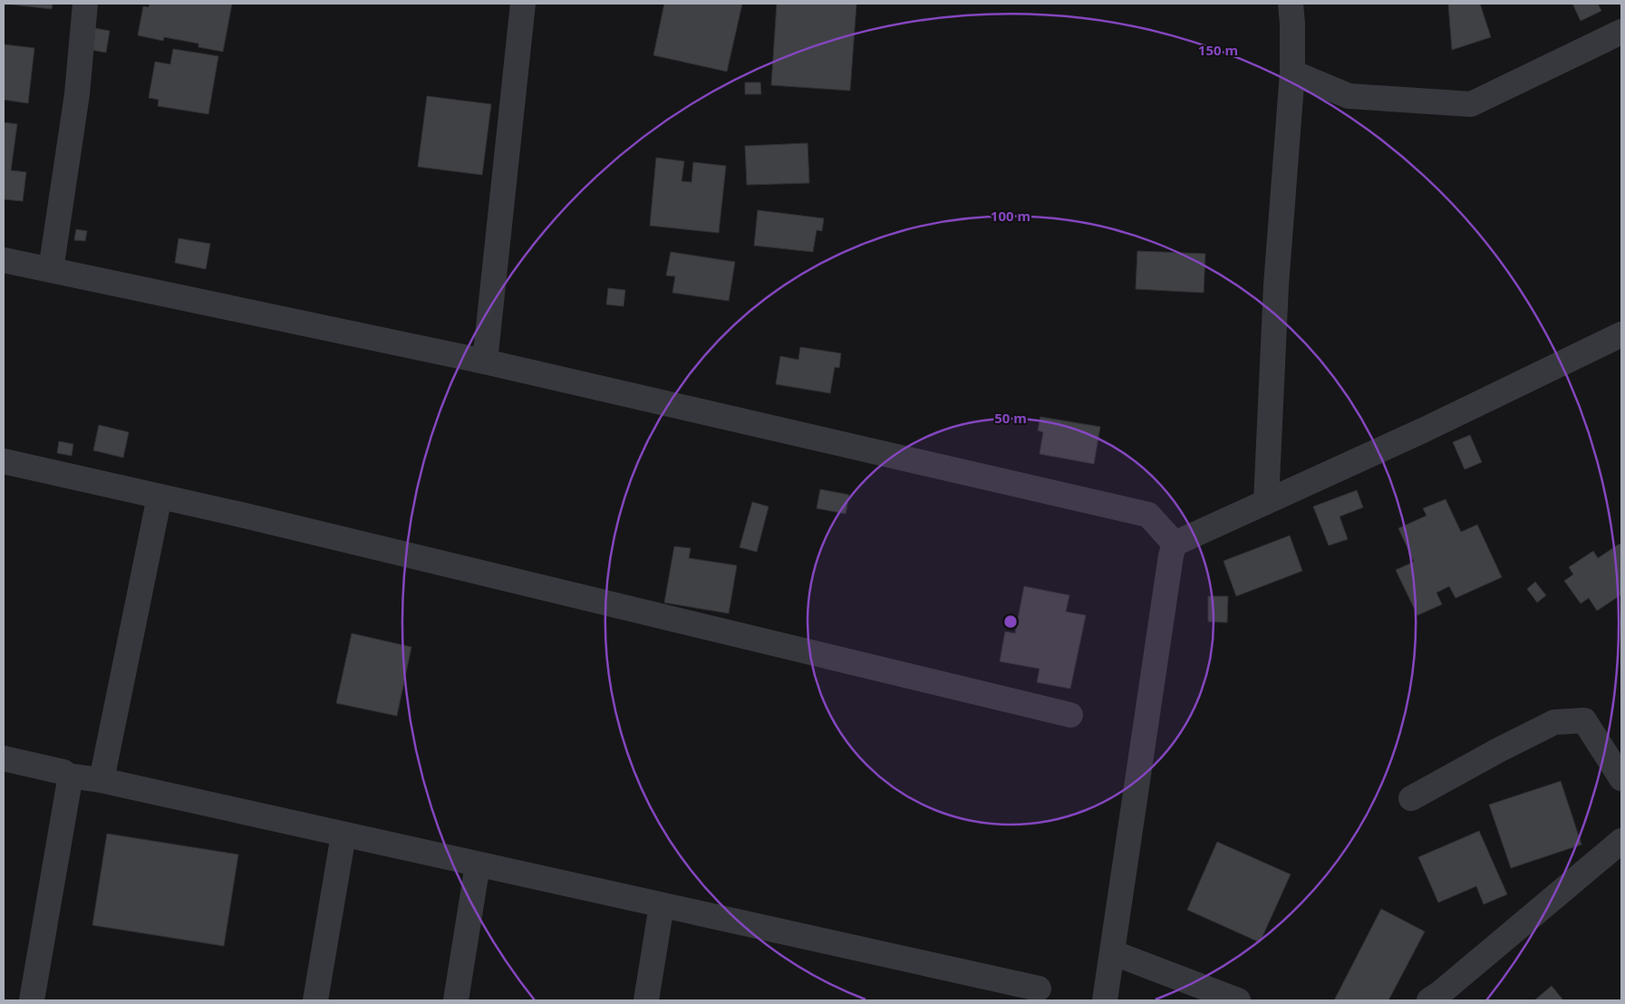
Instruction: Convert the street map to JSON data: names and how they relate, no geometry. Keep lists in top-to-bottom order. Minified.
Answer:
{"rings":["150 m","100 m","50 m"]}
